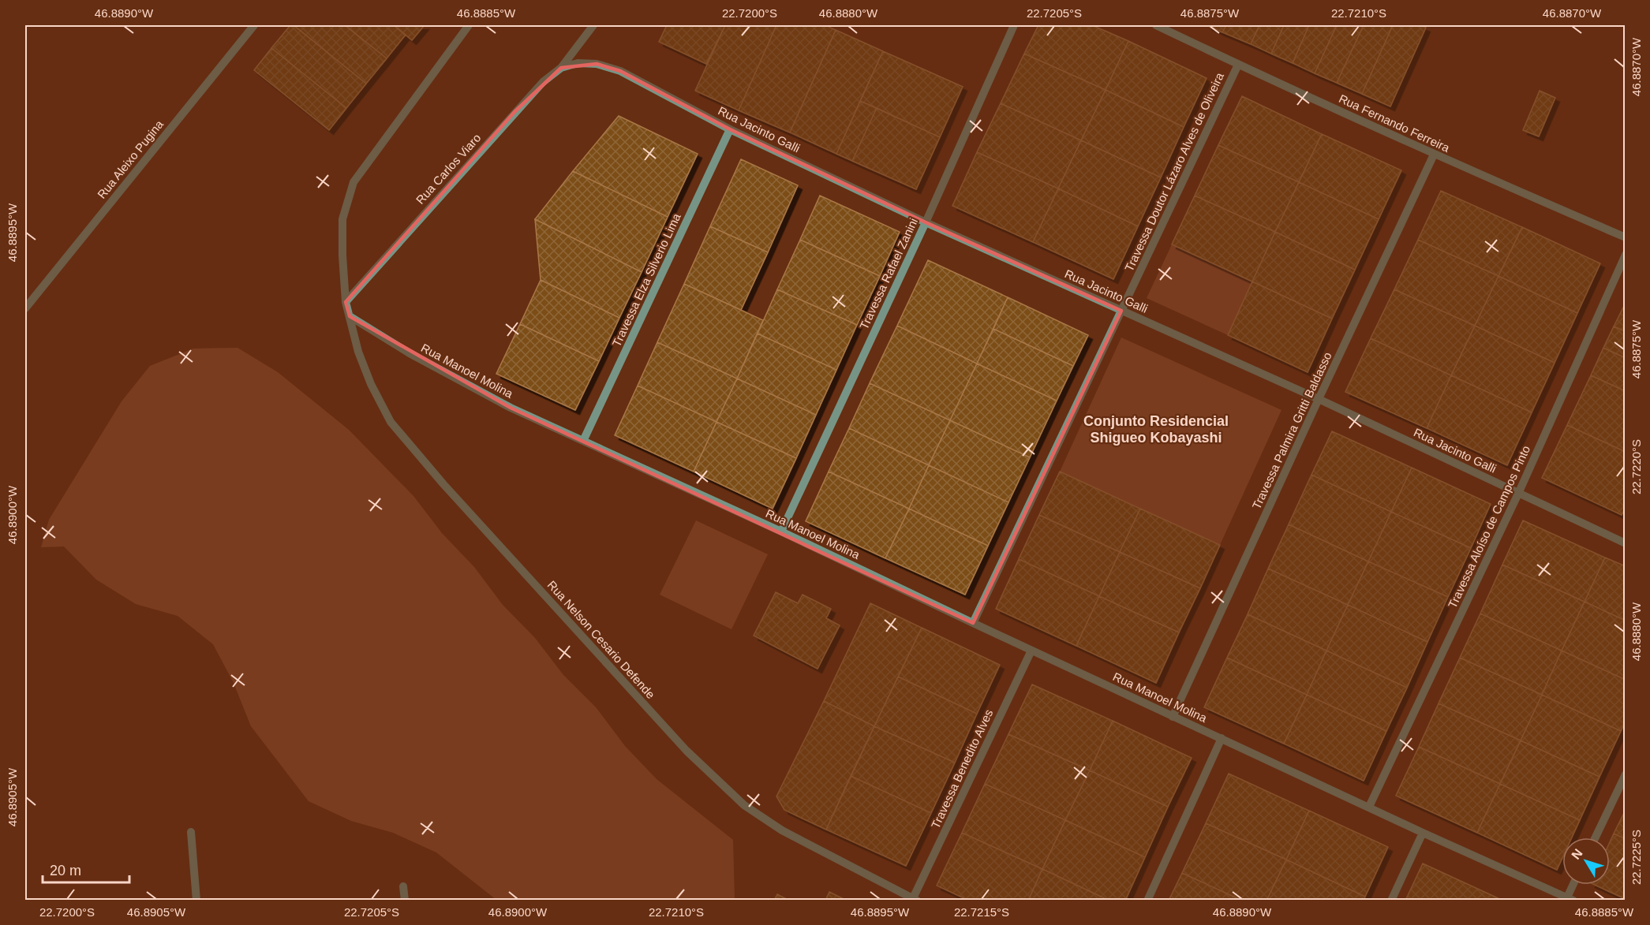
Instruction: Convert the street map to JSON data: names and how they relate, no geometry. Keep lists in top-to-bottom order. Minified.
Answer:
{"streets":{"street":["Rua Fernando Ferreira","Rua Jacinto Galli","Rua Aleixo Pugina","Rua Carlos Viaro","Travessa Doutor Lázaro Alves de Oliveira","Travessa Rafael Zanini","Travessa Elza Silverio Lima","Rua Manoel Molina","Travessa Palmira Gritti Baldasso","Travessa Aloíso de Campos Pinto","Rua Nelson Cesario Defende","Travessa Benedito Alves"]},"crossings":[["Rua Fernando Ferreira","Travessa Doutor Lázaro Alves de Oliveira"],["Rua Fernando Ferreira","Travessa Palmira Gritti Baldasso"],["Rua Jacinto Galli","Rua Carlos Viaro"],["Rua Jacinto Galli","Travessa Doutor Lázaro Alves de Oliveira"],["Rua Jacinto Galli","Travessa Rafael Zanini"],["Rua Jacinto Galli","Travessa Elza Silverio Lima"],["Rua Jacinto Galli","Travessa Palmira Gritti Baldasso"],["Rua Jacinto Galli","Travessa Aloíso de Campos Pinto"],["Travessa Doutor Lázaro Alves de Oliveira","Rua Manoel Molina"],["Travessa Rafael Zanini","Rua Manoel Molina"],["Travessa Elza Silverio Lima","Rua Manoel Molina"],["Rua Manoel Molina","Travessa Palmira Gritti Baldasso"],["Rua Manoel Molina","Travessa Aloíso de Campos Pinto"],["Rua Manoel Molina","Rua Nelson Cesario Defende"],["Rua Manoel Molina","Travessa Benedito Alves"],["Rua Nelson Cesario Defende","Travessa Benedito Alves"]],"districts":["Conjunto Residencial Shigueo Kobayashi"],"scale_bar":"20 m","north":"top left","coordinates":["46.8890°W","46.8885°W","22.7200°S","46.8880°W","22.7205°S","46.8875°W","22.7210°S","46.8870°W","46.8895°W","22.7220°S","46.8900°W","46.8905°W","22.7225°S","22.7215°S"]}
